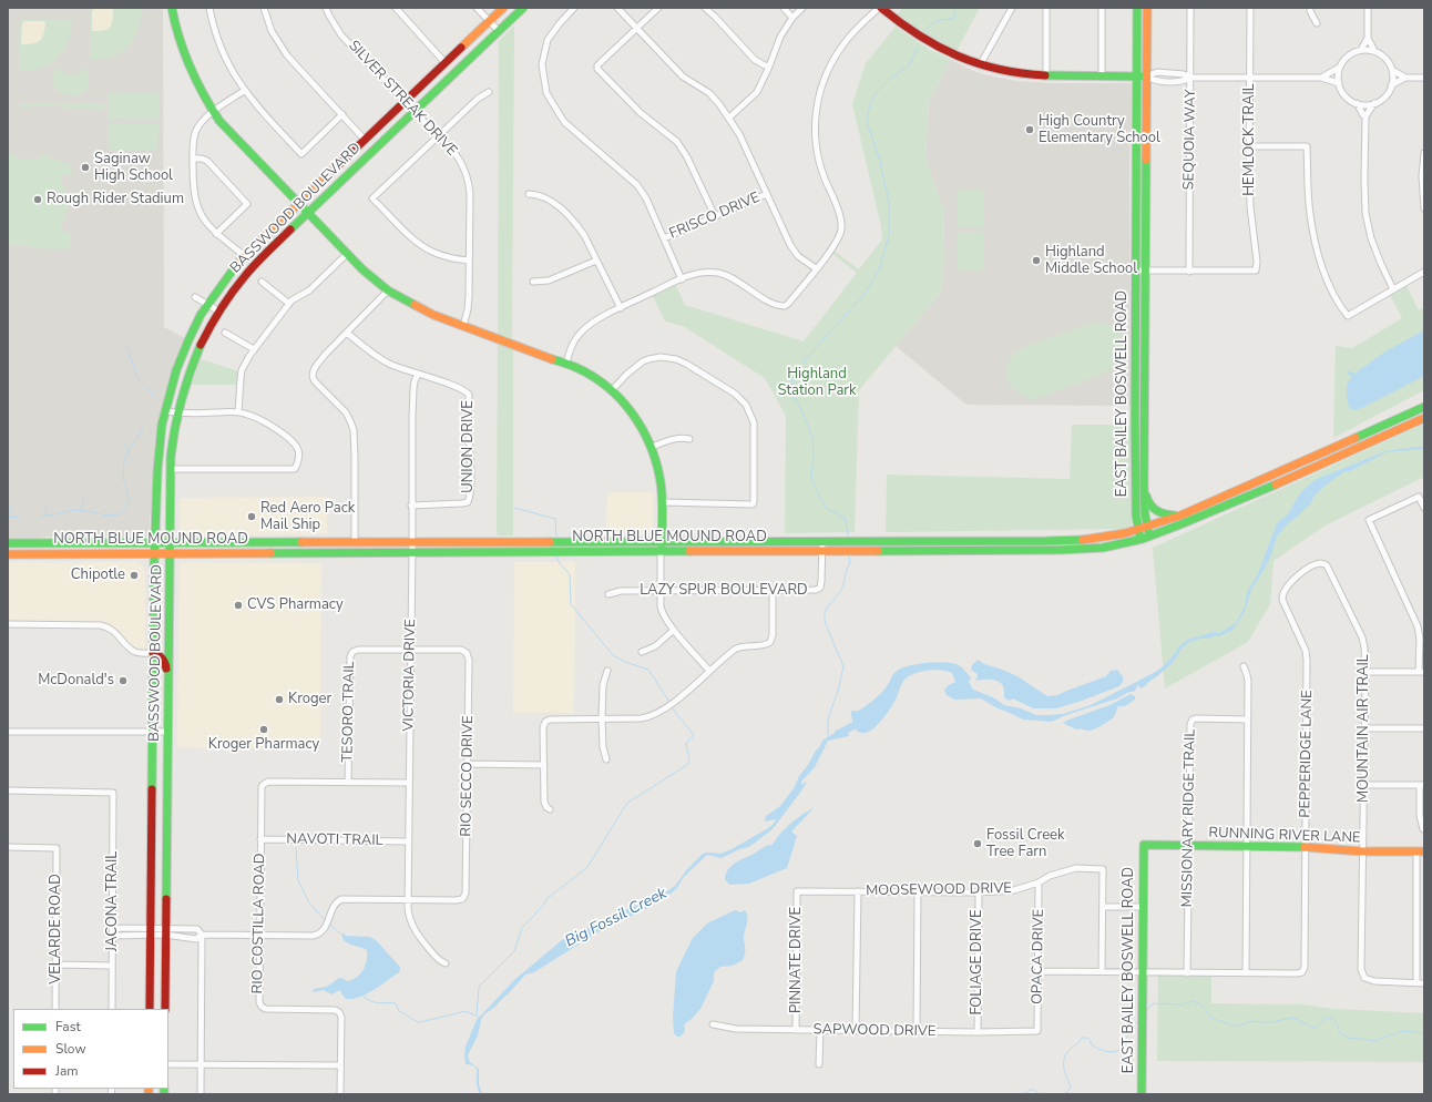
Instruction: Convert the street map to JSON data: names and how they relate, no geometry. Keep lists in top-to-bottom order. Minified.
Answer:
{"streets":{"main road":["BASSWOOD BOULEVARD","EAST BAILEY BOSWELL ROAD","NORTH BLUE MOUND ROAD","RUNNING RIVER LANE"],"street":["SILVER STREAK DRIVE","SEQUOIA WAY","HEMLOCK TRAIL","FRISCO DRIVE","UNION DRIVE","LAZY SPUR BOULEVARD","VICTORIA DRIVE","TESORO TRAIL","MOUNTAIN AIR TRAIL","PEPPERIDGE LANE","RIO SECCO DRIVE","MISSIONARY RIDGE TRAIL","NAVOTI TRAIL","MOOSEWOOD DRIVE","JACONA TRAIL","RIO COSTILLA ROAD","VELARDE ROAD","OPACA DRIVE","PINNATE DRIVE","FOLIAGE DRIVE","SAPWOOD DRIVE"]},"crossings":[["SILVER STREAK DRIVE","BASSWOOD BOULEVARD"],["SEQUOIA WAY","HEMLOCK TRAIL"],["BASSWOOD BOULEVARD","NORTH BLUE MOUND ROAD"],["EAST BAILEY BOSWELL ROAD","NORTH BLUE MOUND ROAD"],["EAST BAILEY BOSWELL ROAD","PEPPERIDGE LANE"],["EAST BAILEY BOSWELL ROAD","RUNNING RIVER LANE"],["UNION DRIVE","VICTORIA DRIVE"],["NORTH BLUE MOUND ROAD","LAZY SPUR BOULEVARD"],["NORTH BLUE MOUND ROAD","VICTORIA DRIVE"],["VICTORIA DRIVE","TESORO TRAIL"],["VICTORIA DRIVE","RIO SECCO DRIVE"],["VICTORIA DRIVE","NAVOTI TRAIL"],["TESORO TRAIL","RIO SECCO DRIVE"],["TESORO TRAIL","RIO COSTILLA ROAD"],["MOUNTAIN AIR TRAIL","PEPPERIDGE LANE"],["MOUNTAIN AIR TRAIL","RUNNING RIVER LANE"],["PEPPERIDGE LANE","MISSIONARY RIDGE TRAIL"],["PEPPERIDGE LANE","RUNNING RIVER LANE"],["PEPPERIDGE LANE","OPACA DRIVE"],["MISSIONARY RIDGE TRAIL","RUNNING RIVER LANE"],["NAVOTI TRAIL","RIO COSTILLA ROAD"],["MOOSEWOOD DRIVE","OPACA DRIVE"],["MOOSEWOOD DRIVE","PINNATE DRIVE"],["MOOSEWOOD DRIVE","FOLIAGE DRIVE"],["OPACA DRIVE","SAPWOOD DRIVE"],["PINNATE DRIVE","SAPWOOD DRIVE"],["FOLIAGE DRIVE","SAPWOOD DRIVE"]],"water":["Big Fossil Creek"],"parks":["Highland Station Park"],"places":["High Country Elementary School","Saginaw High School","Rough Rider Stadium","Highland Middle School","Red Aero Pack Mail Ship","Chipotle","CVS Pharmacy","McDonald's","Kroger","Kroger Pharmacy","Fossil Creek Tree Farn"],"legend":["Fast","Slow","Jam"]}
